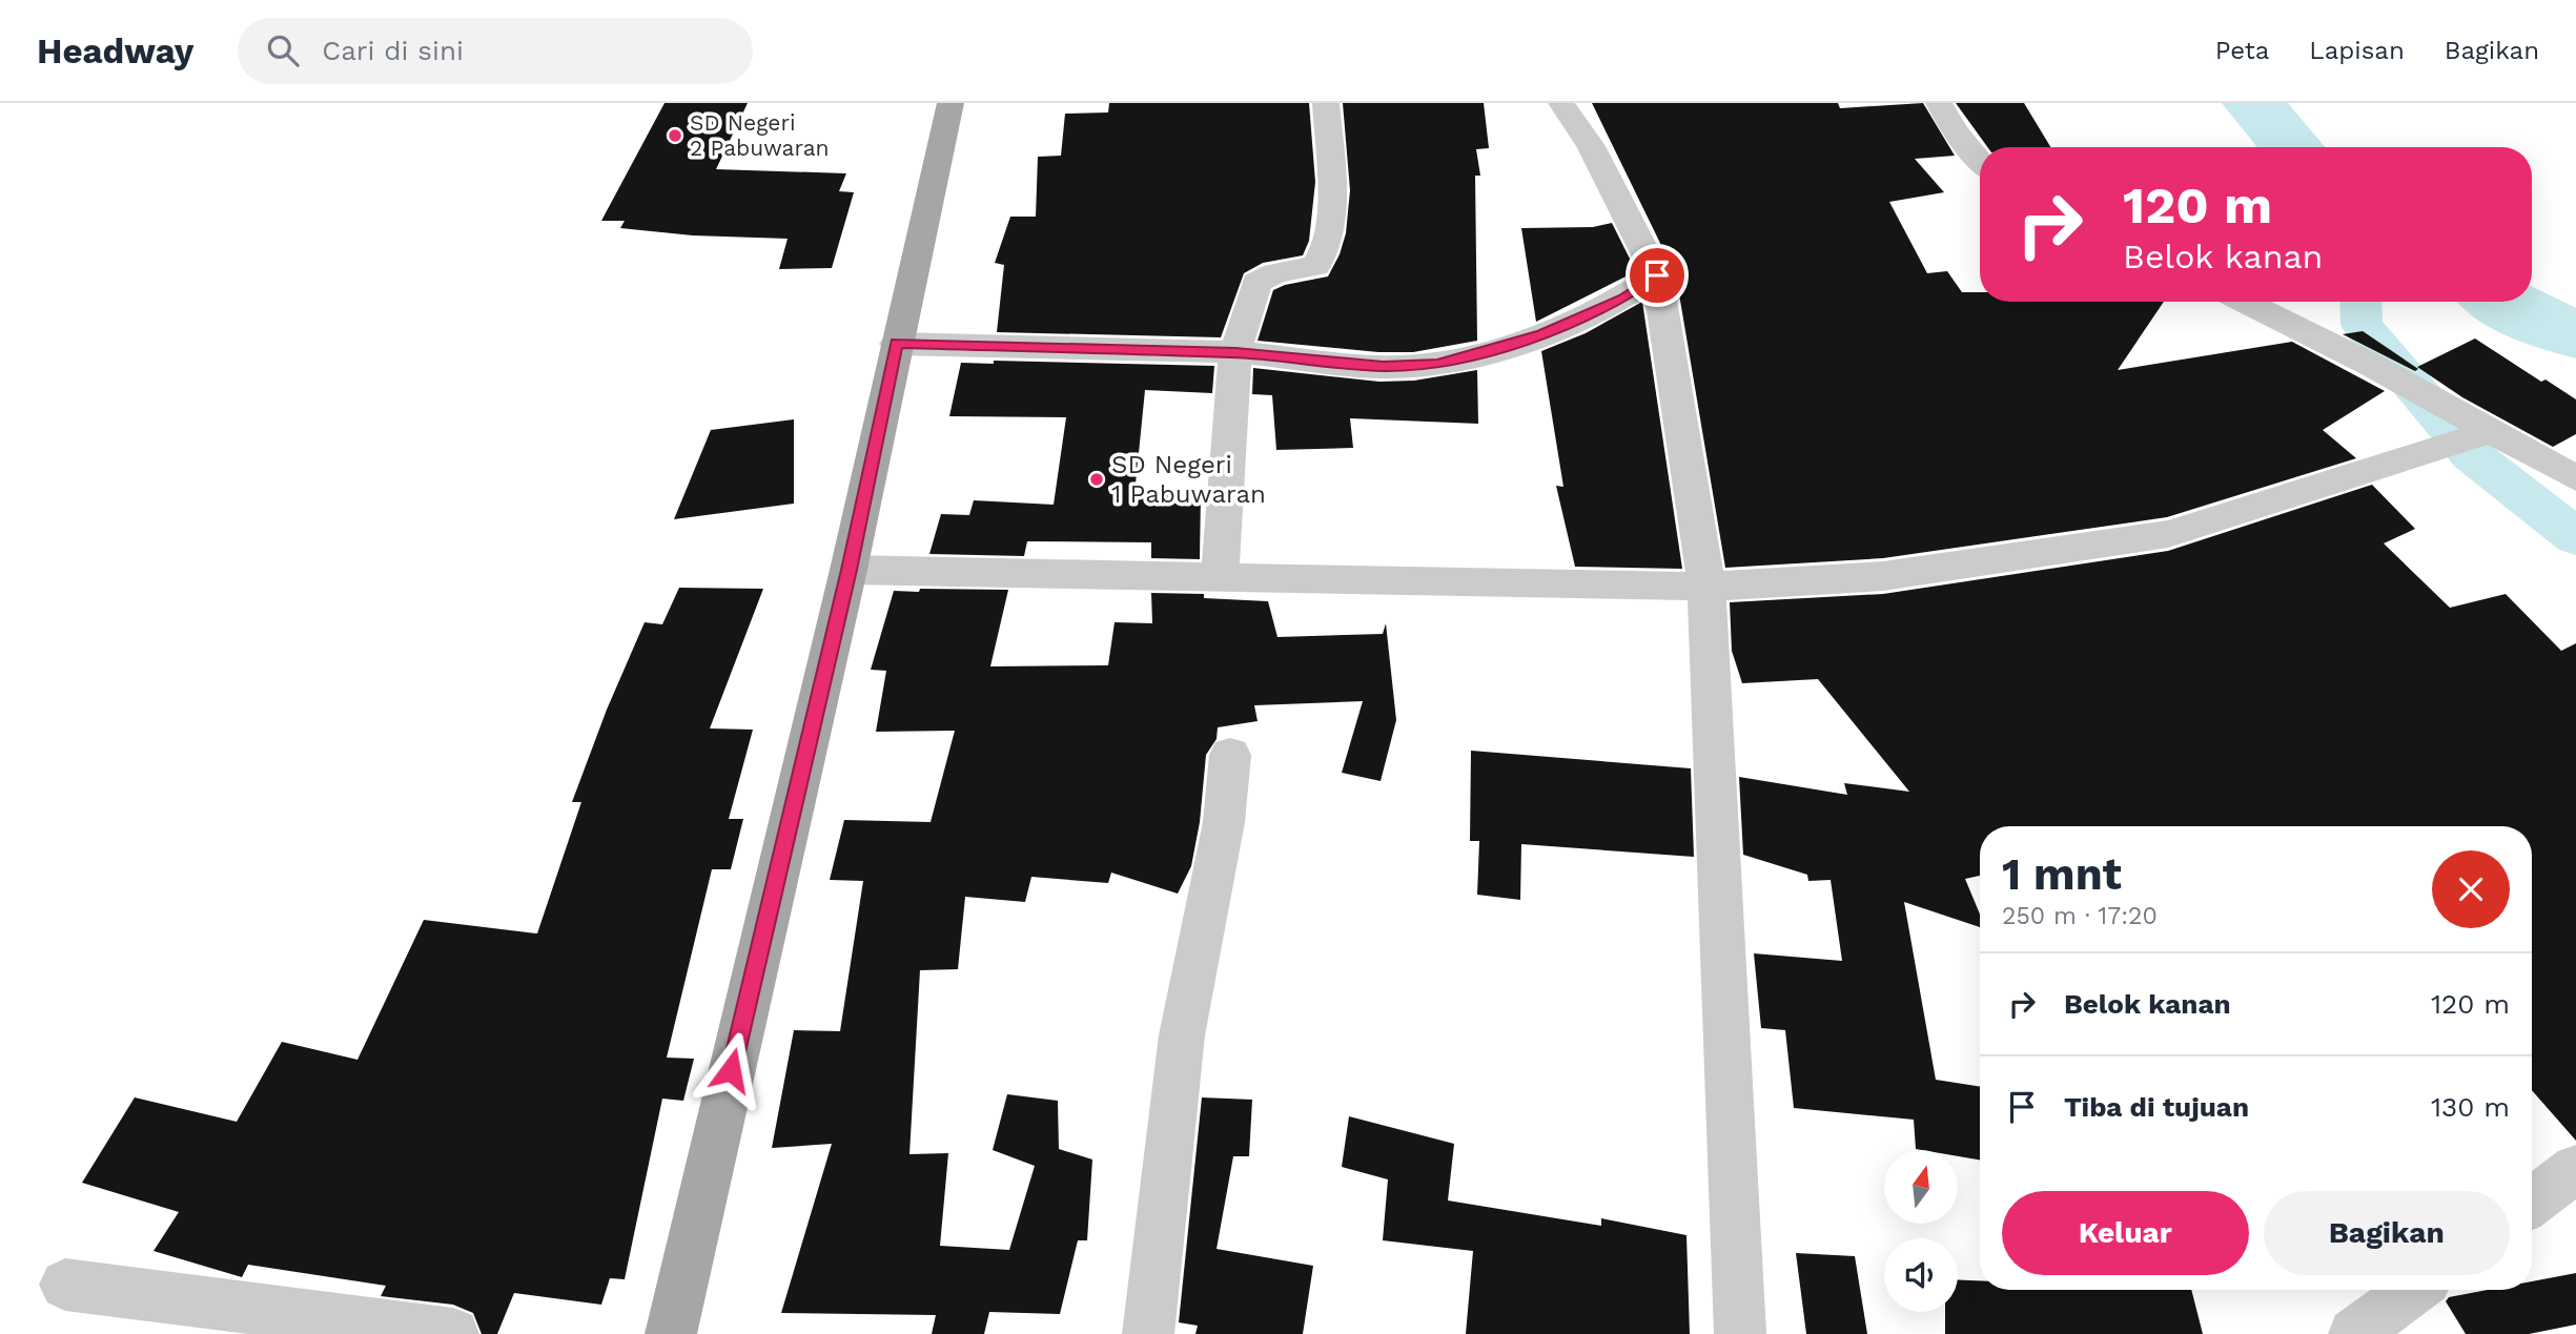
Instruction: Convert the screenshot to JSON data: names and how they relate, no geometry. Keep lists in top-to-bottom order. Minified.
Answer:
{"places":["SD Negeri 2 Pabuwaran","SD Negeri 1 Pabuwaran"],"north":"top","page":{"header":"Headway","search":"Cari di sini","nav":["Peta","Lapisan","Bagikan"],"turn":["120 m","Belok kanan"],"heading":["1 mnt","250 m · 17:20"],"list":[{"name":"Belok kanan","value":"120 m"},{"name":"Tiba di tujuan","value":"130 m"}],"buttons":["Keluar","Bagikan"]}}
